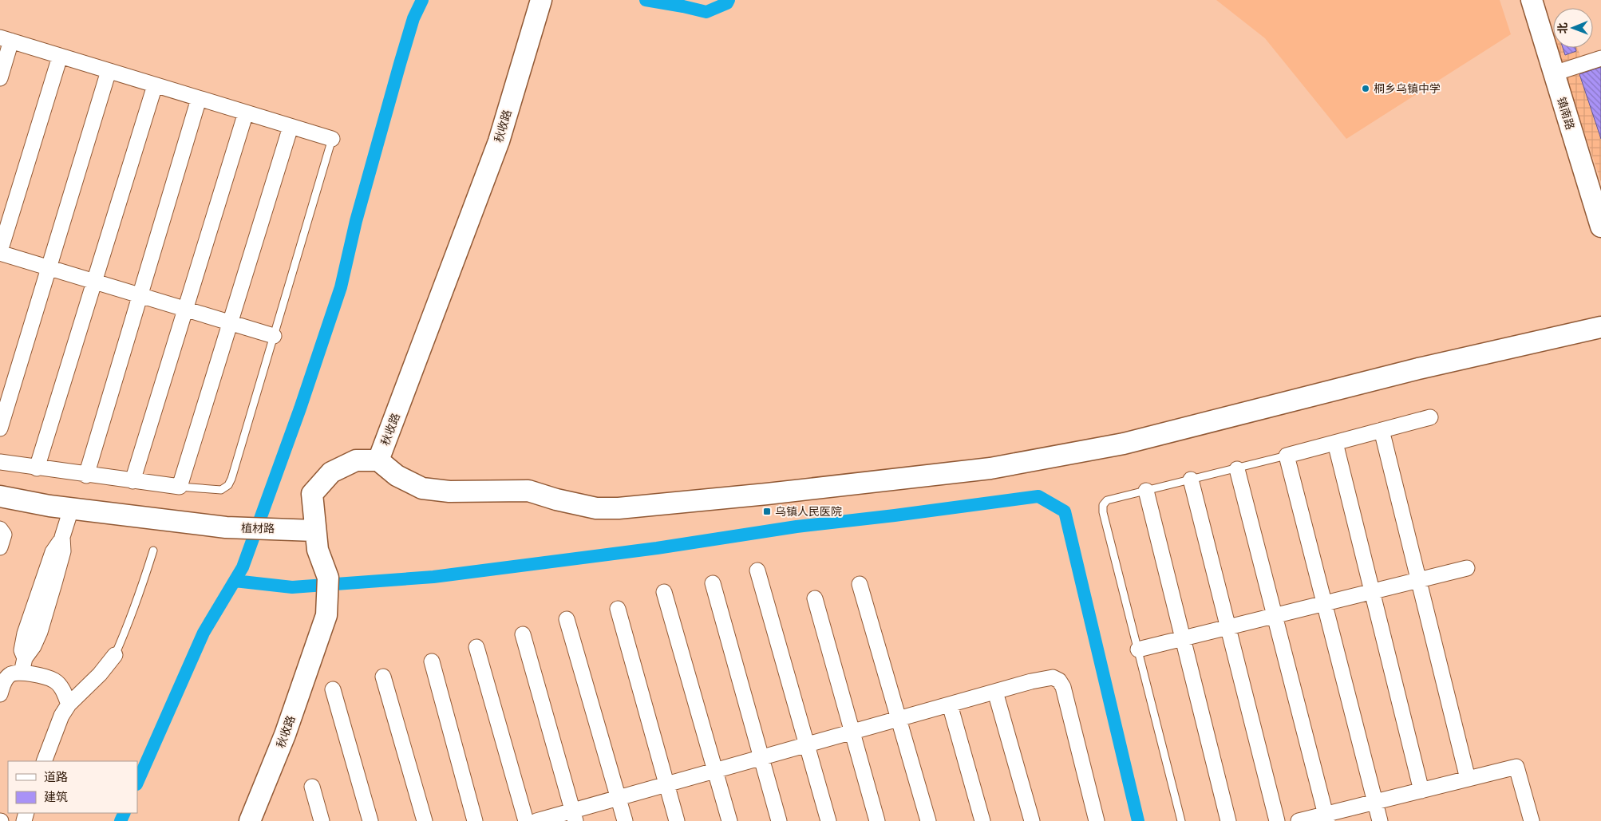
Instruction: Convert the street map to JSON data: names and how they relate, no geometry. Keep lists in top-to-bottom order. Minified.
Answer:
{"streets":{"street":["镇南路","秋收路","植材路"]},"crossings":[["秋收路","植材路"]],"places":{"other":["桐乡乌镇中学"],"transit":["乌镇人民医院"]},"legend":["道路","建筑"],"north":"left"}
